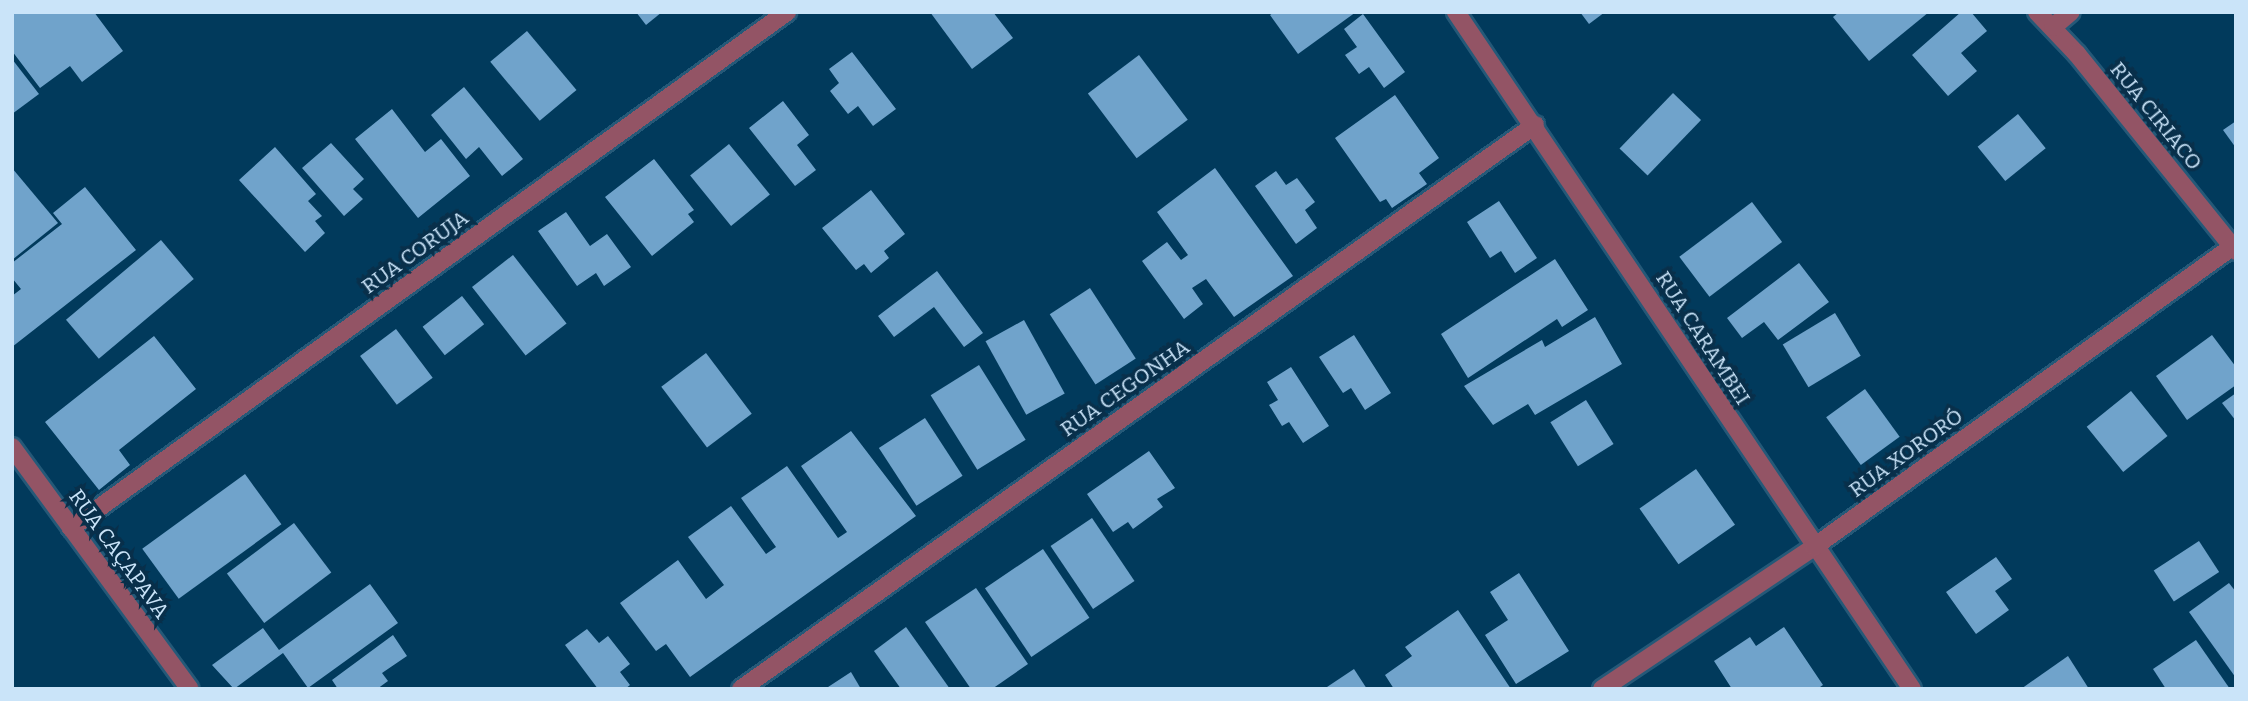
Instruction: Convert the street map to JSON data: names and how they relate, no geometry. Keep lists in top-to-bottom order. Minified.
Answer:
{"streets":{"street":["RUA CIRIACO","RUA CORUJA","RUA CARAMBEI","RUA CEGONHA","RUA XORORÓ","RUA CAÇAPAVA"]},"crossings":[["RUA CIRIACO","RUA XORORÓ"],["RUA CORUJA","RUA CAÇAPAVA"],["RUA CARAMBEI","RUA CEGONHA"],["RUA CARAMBEI","RUA XORORÓ"]]}
